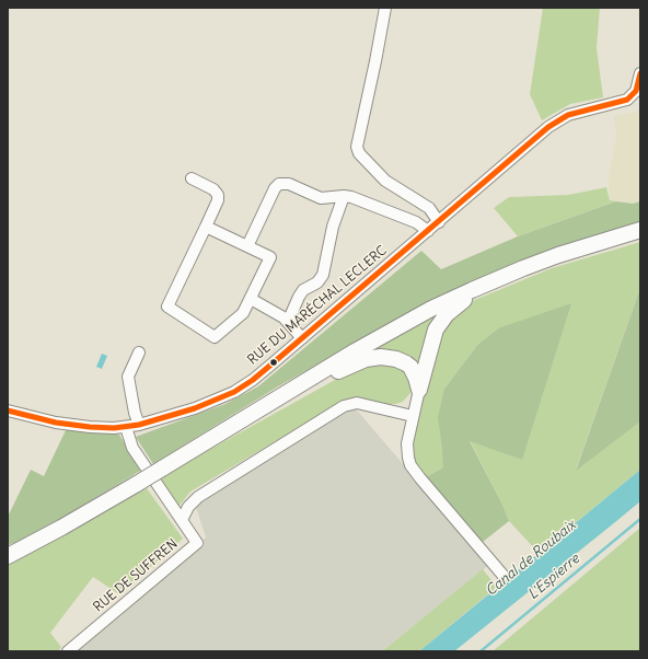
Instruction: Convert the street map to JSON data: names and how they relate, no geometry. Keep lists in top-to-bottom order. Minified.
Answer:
{"streets":{"street":["RUE DU MARÉCHAL LECLERC","RUE DE SUFFREN"]},"crossings":[["RUE DU MARÉCHAL LECLERC","RUE DE SUFFREN"]],"water":["Canal de Roubaix","L'Espierre"]}
